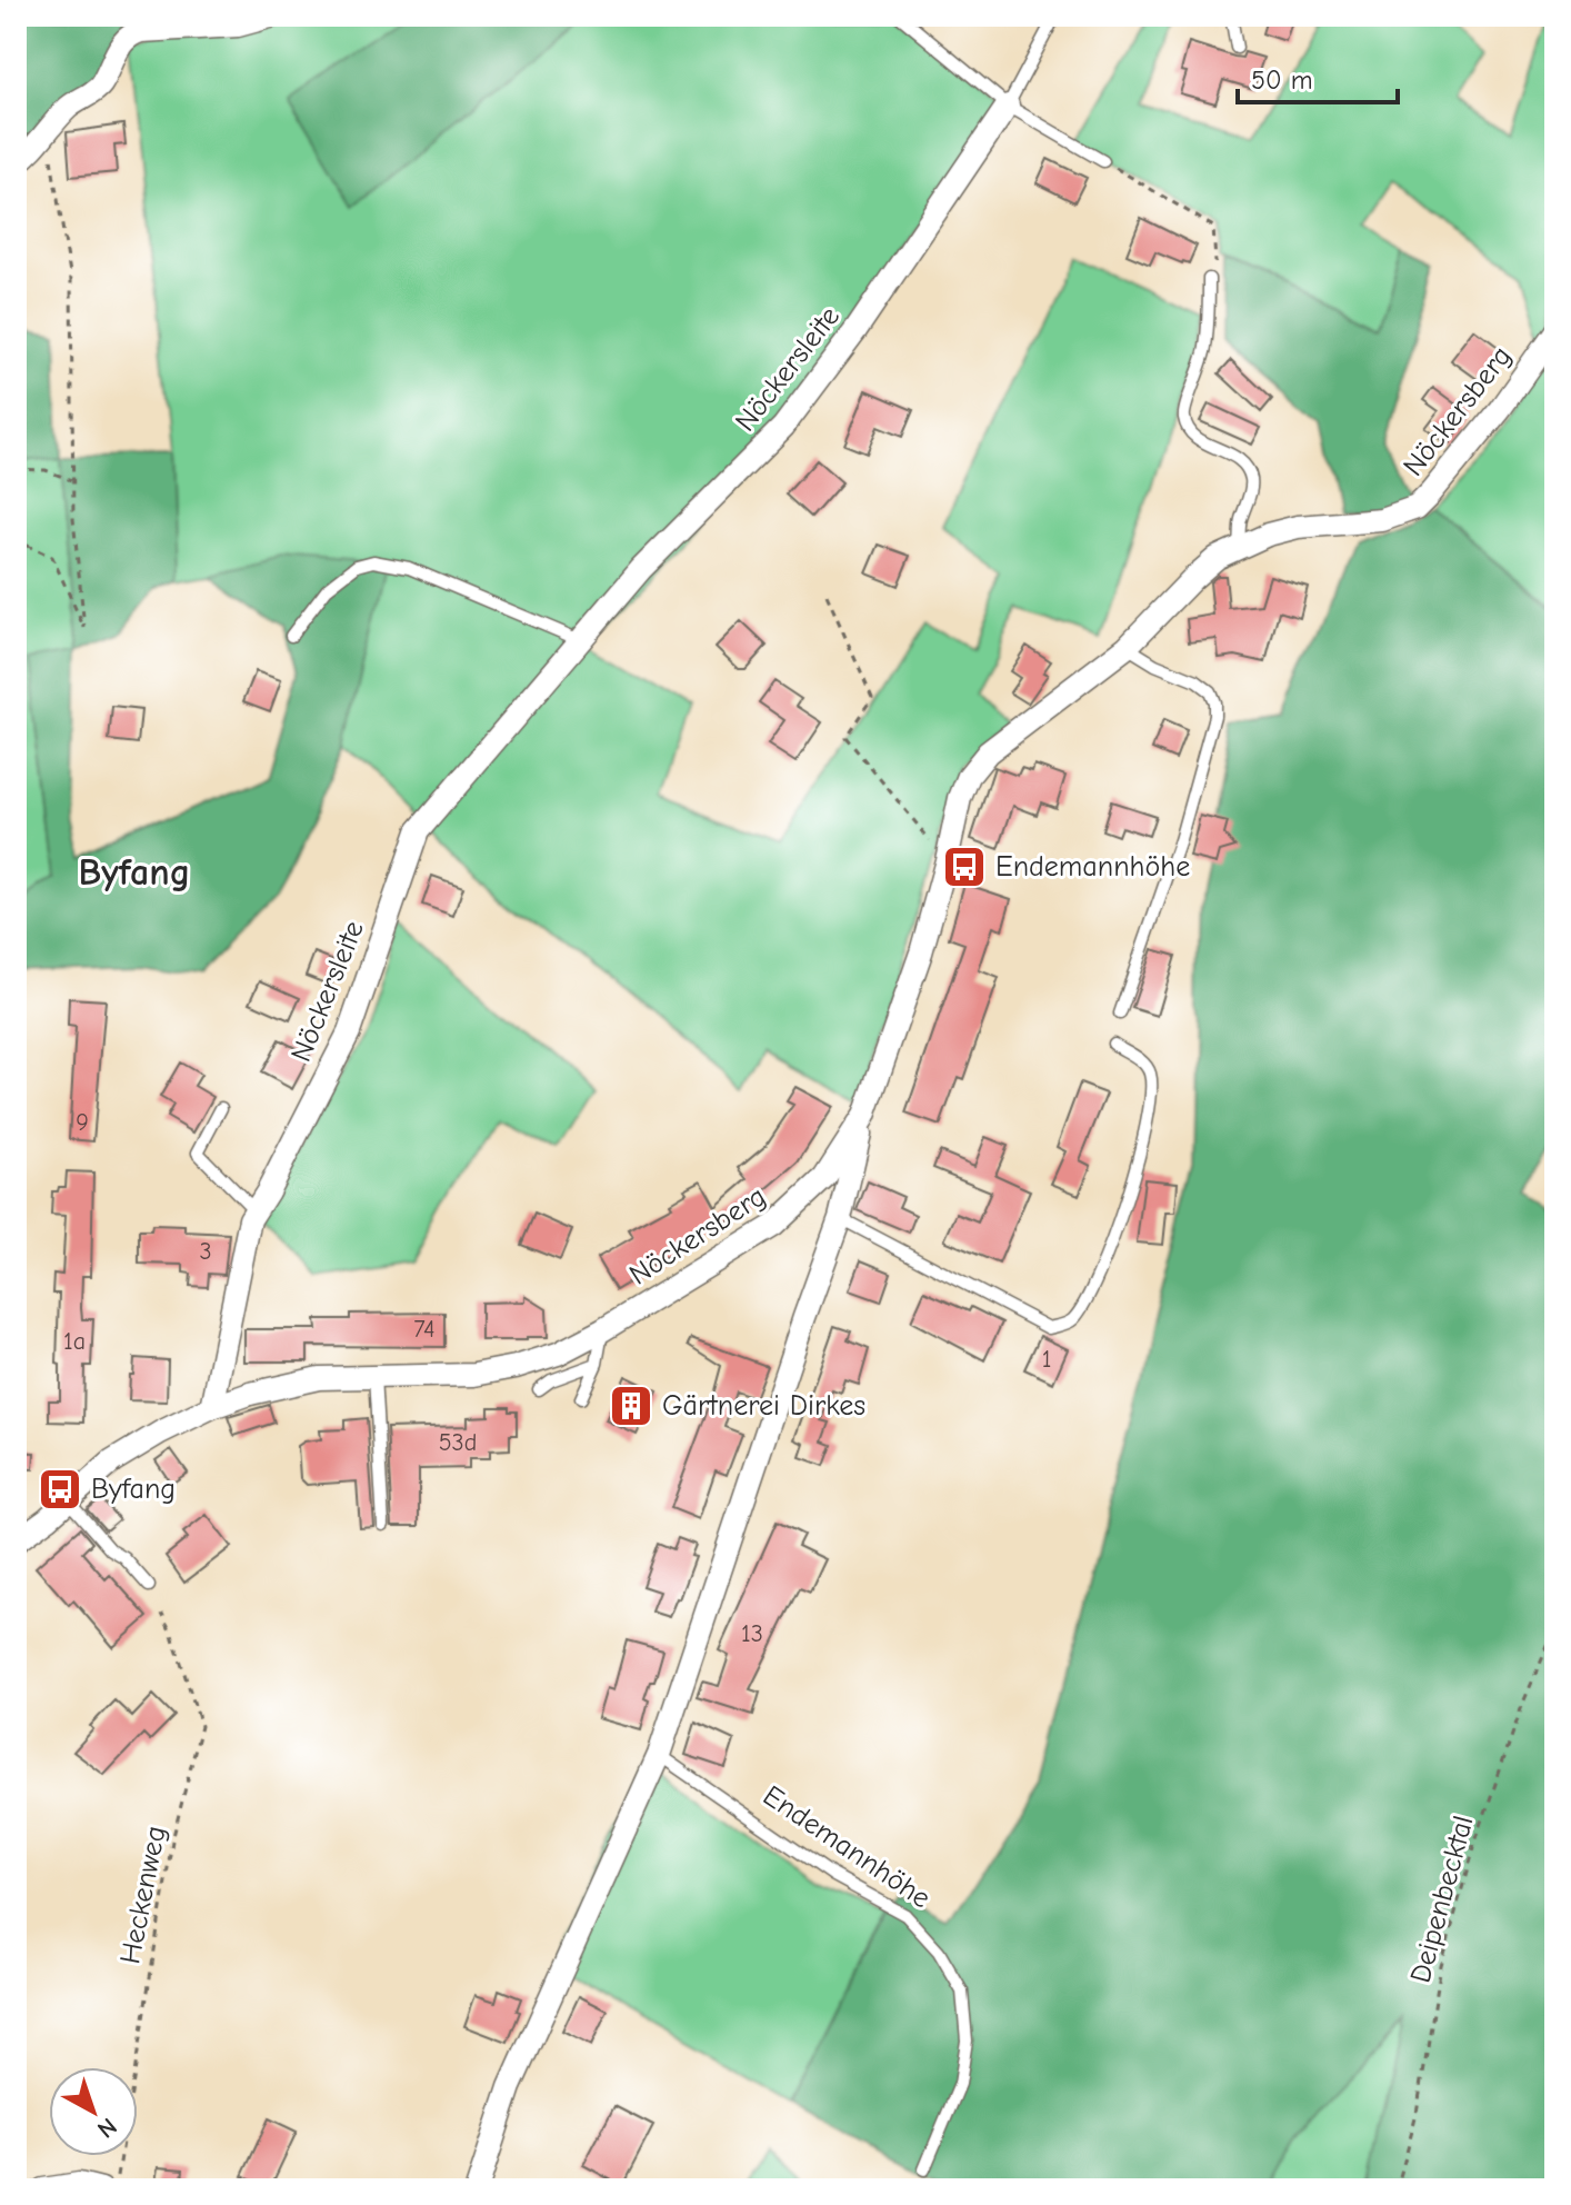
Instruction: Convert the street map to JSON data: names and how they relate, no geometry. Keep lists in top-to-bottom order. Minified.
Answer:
{"streets":{"street":["Nöckersleite","Nöckersberg"],"lane":["Endemannhöhe"],"path":["Heckenweg","Deipenbecktal"]},"crossings":[["Nöckersleite","Nöckersberg"]],"districts":["Byfang"],"places":{"bus stop":["Endemannhöhe","Byfang"],"building":["Gärtnerei Dirkes"]},"house_numbers":["9","3","74","1a","1","53d","13"],"scale_bar":"50 m","north":"bottom right"}
